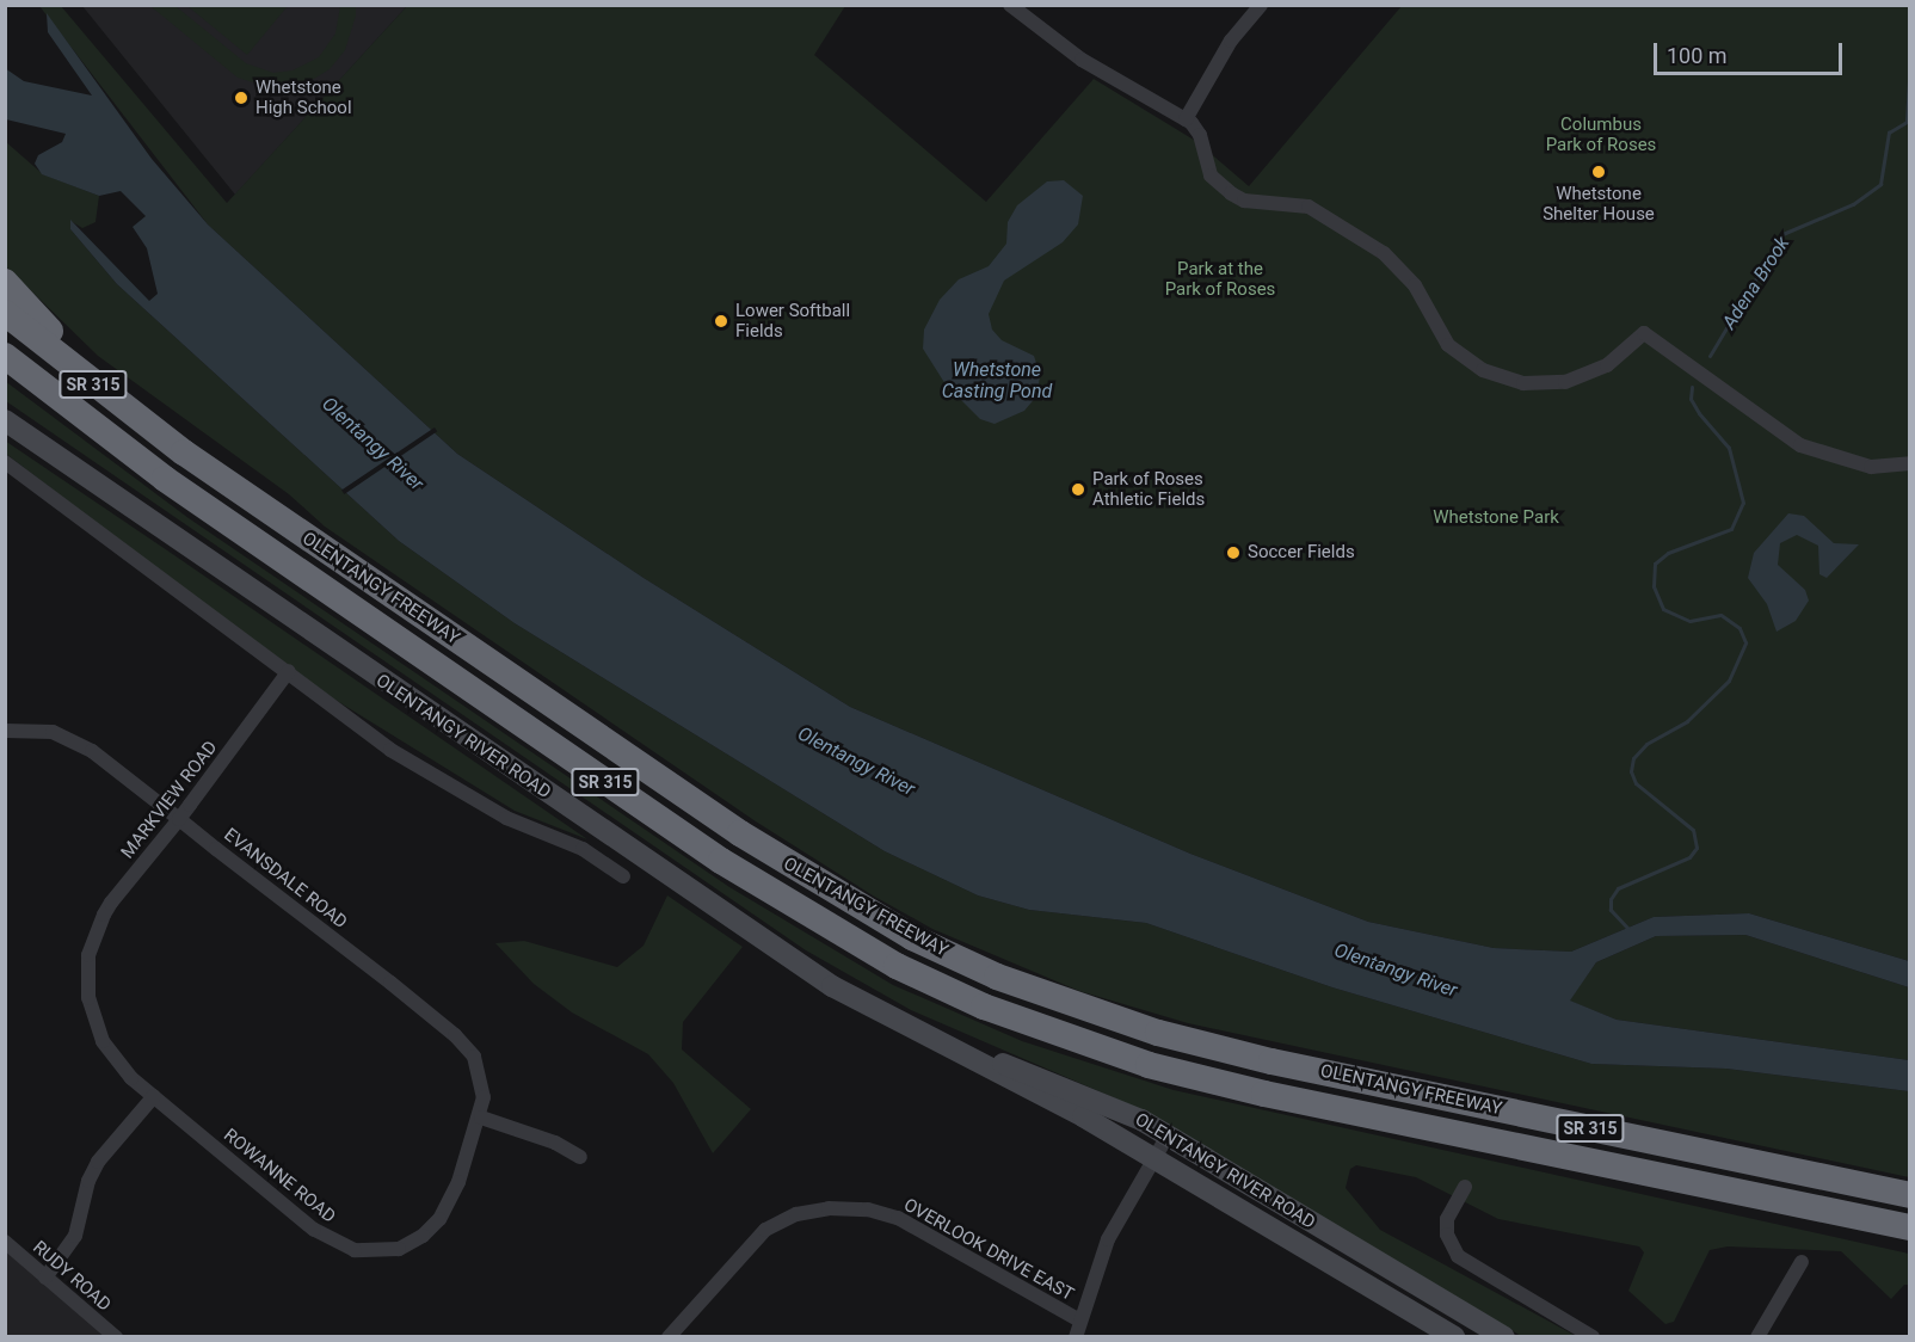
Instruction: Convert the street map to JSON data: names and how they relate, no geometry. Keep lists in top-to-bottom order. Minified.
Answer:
{"streets":{"highway":["SR 315","OLENTANGY FREEWAY"],"main road":["OLENTANGY RIVER ROAD"],"street":["MARKVIEW ROAD","EVANSDALE ROAD","ROWANNE ROAD","OVERLOOK DRIVE EAST","RUDY ROAD"]},"crossings":[["MARKVIEW ROAD","EVANSDALE ROAD"],["MARKVIEW ROAD","ROWANNE ROAD"],["EVANSDALE ROAD","ROWANNE ROAD"]],"water":["Adena Brook","Whetstone Casting Pond","Olentangy River"],"parks":["Columbus Park of Roses","Park at the Park of Roses","Whetstone Park"],"places":["Whetstone High School","Whetstone Shelter House","Lower Softball Fields","Park of Roses Athletic Fields","Soccer Fields"],"scale_bar":"100 m"}
